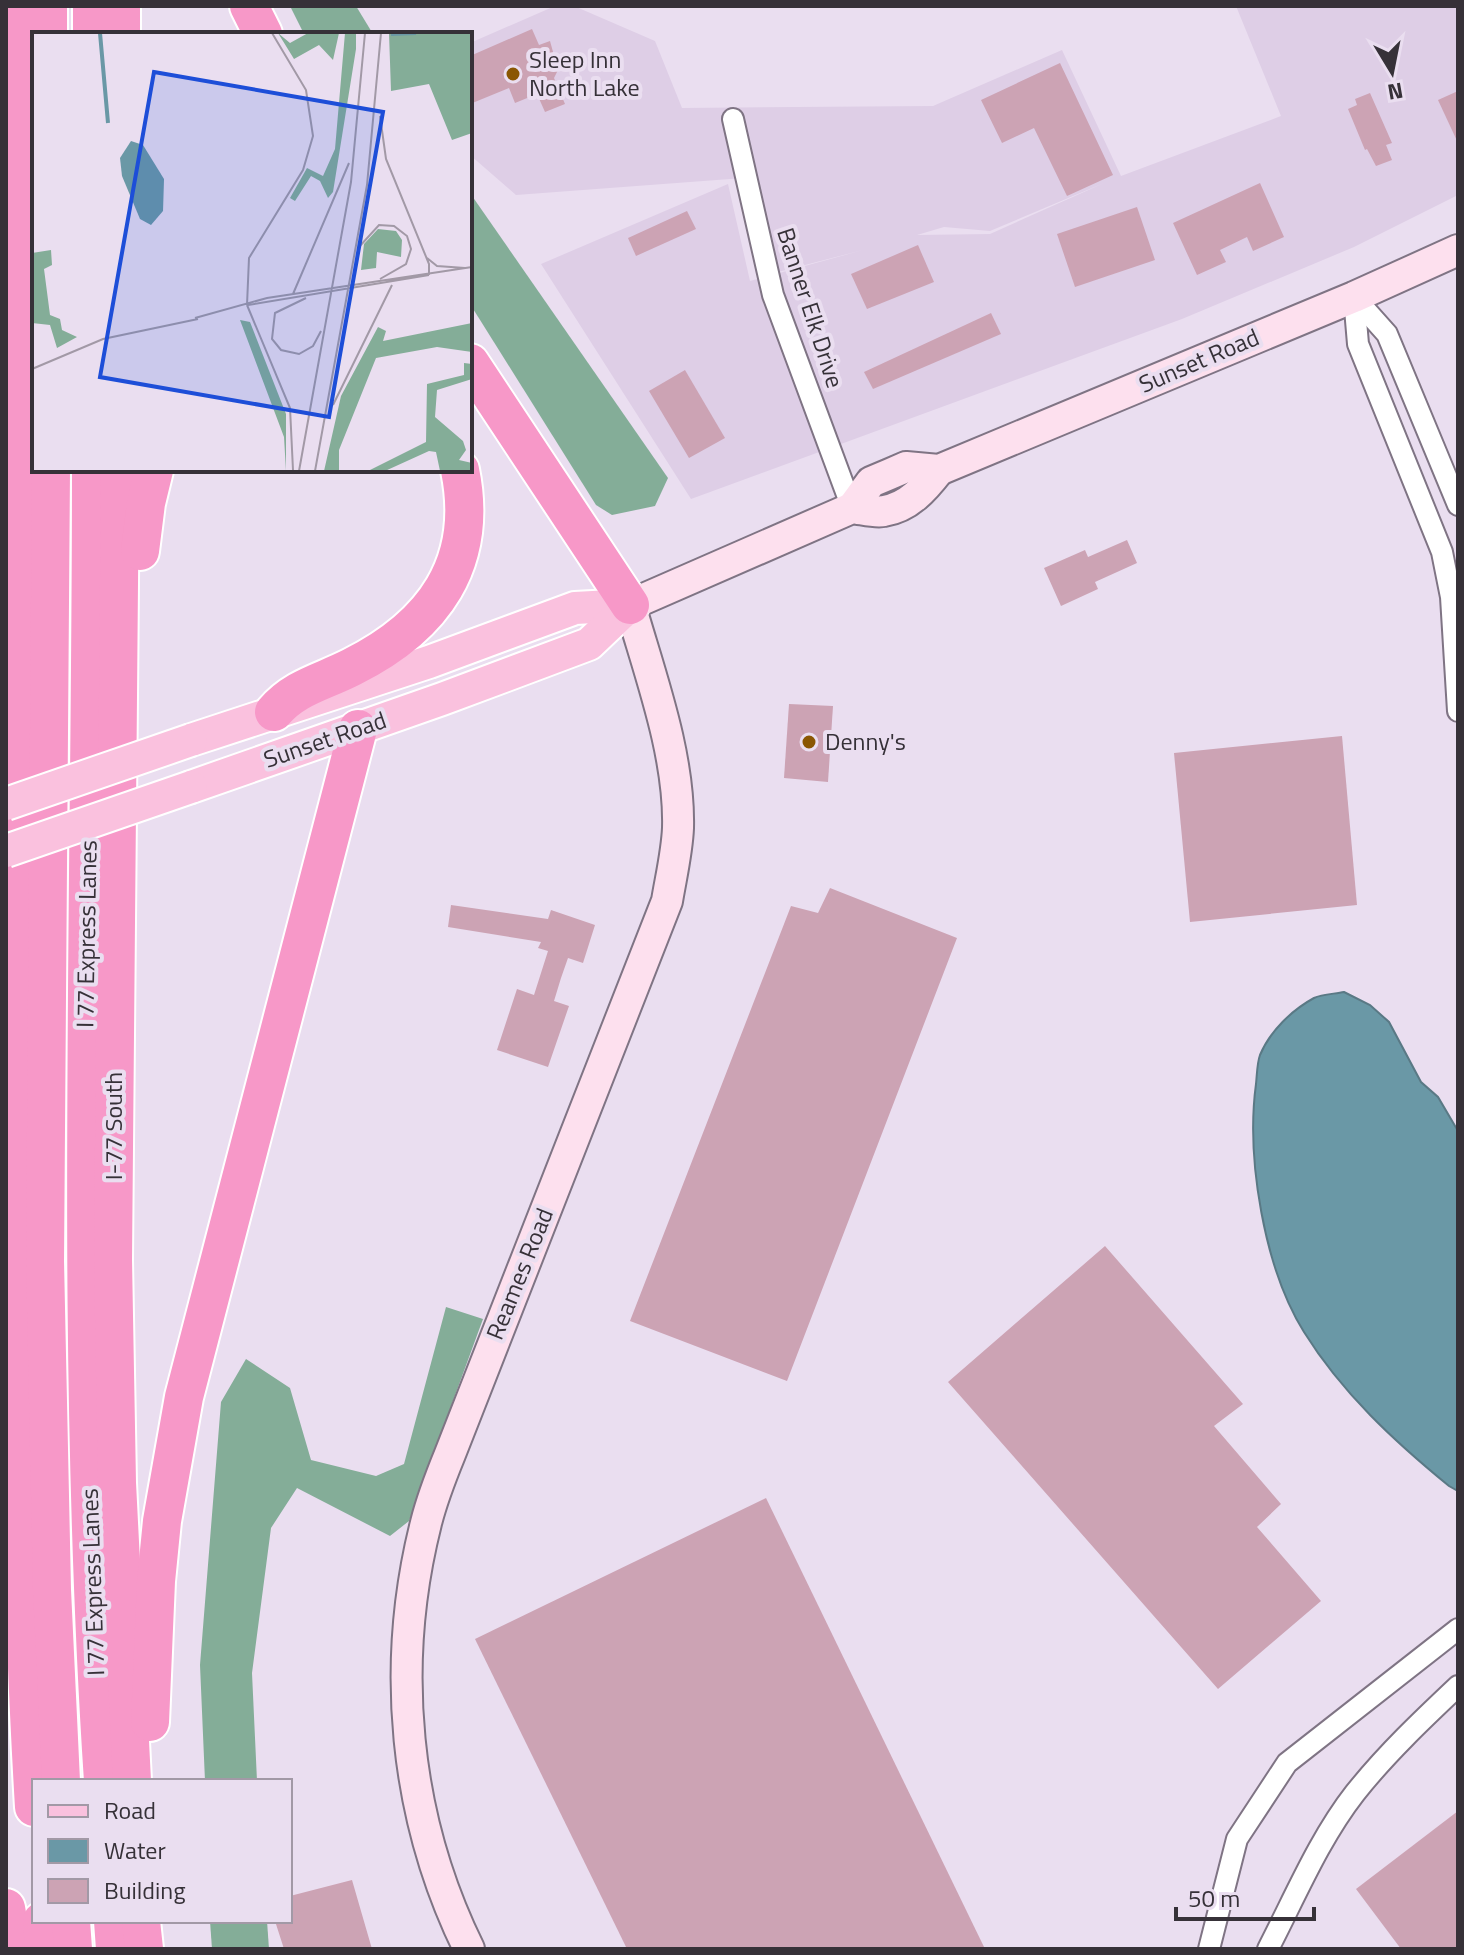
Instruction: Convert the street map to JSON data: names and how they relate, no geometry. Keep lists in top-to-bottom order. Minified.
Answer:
{"streets":{"highway":["I 77 Express Lanes","I-77 South"],"main road":["Sunset Road","Reames Road"],"street":["Banner Elk Drive"]},"crossings":[["Banner Elk Drive","Sunset Road"],["Sunset Road","Reames Road"]],"places":["Sleep Inn North Lake","Denny's"],"legend":["Road","Water","Building"],"scale_bar":"50 m","north":"bottom"}
